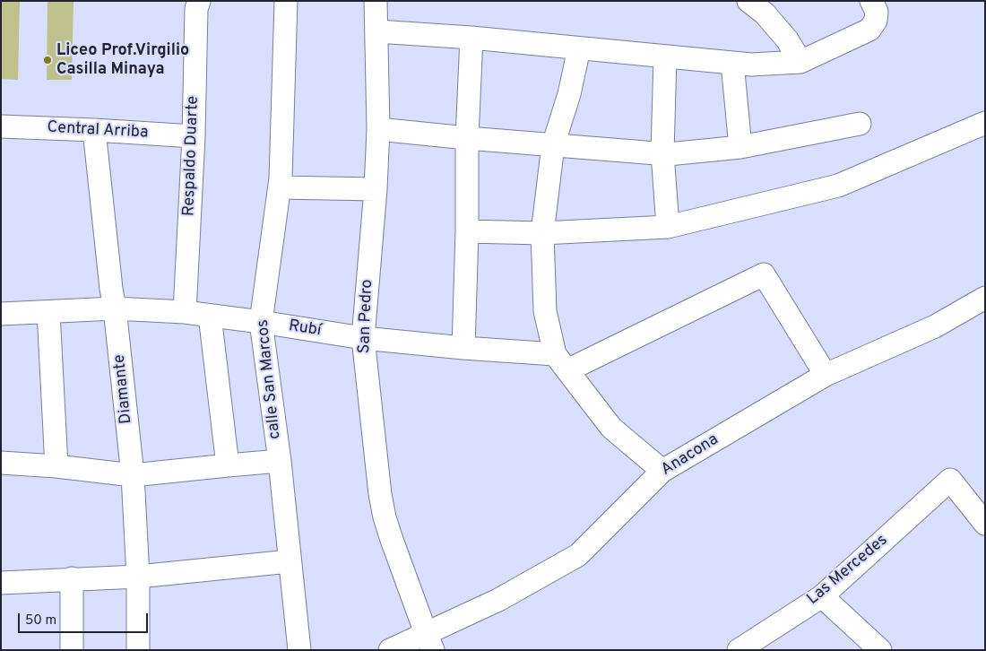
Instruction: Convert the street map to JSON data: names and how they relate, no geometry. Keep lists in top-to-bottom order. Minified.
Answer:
{"streets":{"street":["Central Arriba","Respaldo Duarte","San Pedro","Rubí","calle San Marcos","Diamante","Anacona","Las Mercedes"]},"crossings":[["Central Arriba","Respaldo Duarte"],["Central Arriba","Diamante"],["Respaldo Duarte","Rubí"],["San Pedro","Rubí"],["San Pedro","Anacona"],["Rubí","calle San Marcos"],["Rubí","Diamante"]],"places":["Liceo Prof.Virgilio Casilla Minaya"],"scale_bar":"50 m"}
